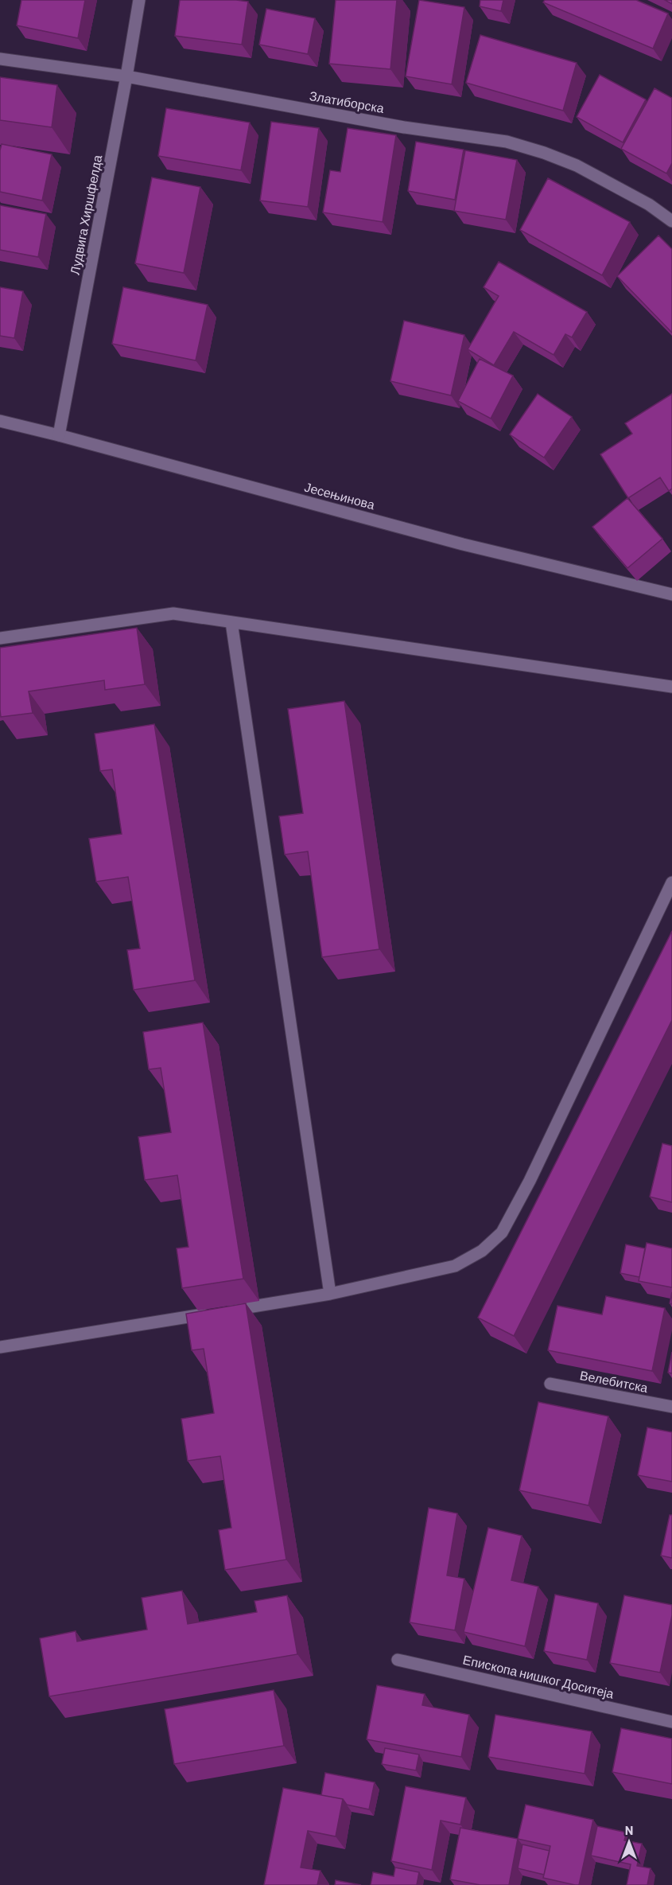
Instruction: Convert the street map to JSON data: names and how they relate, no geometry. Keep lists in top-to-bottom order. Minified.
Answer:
{"streets":{"street":["Златиборска","Лудвига Хиршфелда","Јесењинова","Велебитска","Епископа нишког Доситеја"]},"crossings":[["Златиборска","Лудвига Хиршфелда"],["Лудвига Хиршфелда","Јесењинова"]],"north":"top"}
